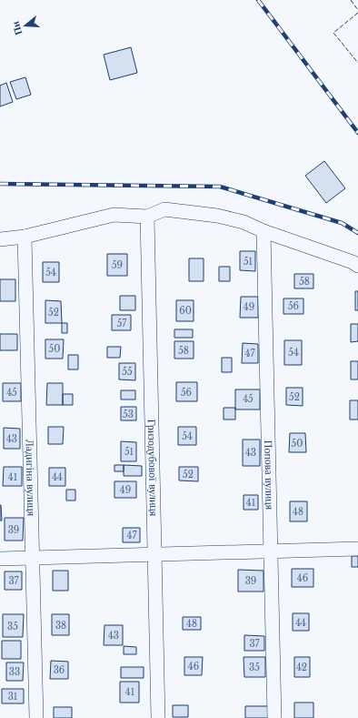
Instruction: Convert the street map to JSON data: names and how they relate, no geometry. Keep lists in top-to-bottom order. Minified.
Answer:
{"streets":{"street":["Гризодубової вулиця","Попова вулиця","Ладигіна вулиця"]},"house_numbers":["51","59","54","58","56","49","60","52","57","50","58","54","47","55","45","56","52","45","53","54","43","50","51","43","52","41","44","49","41","48","39","47","46","37","39","44","48","38","35","43","37","46","35","42","36","33","41","31"],"north":"left"}
